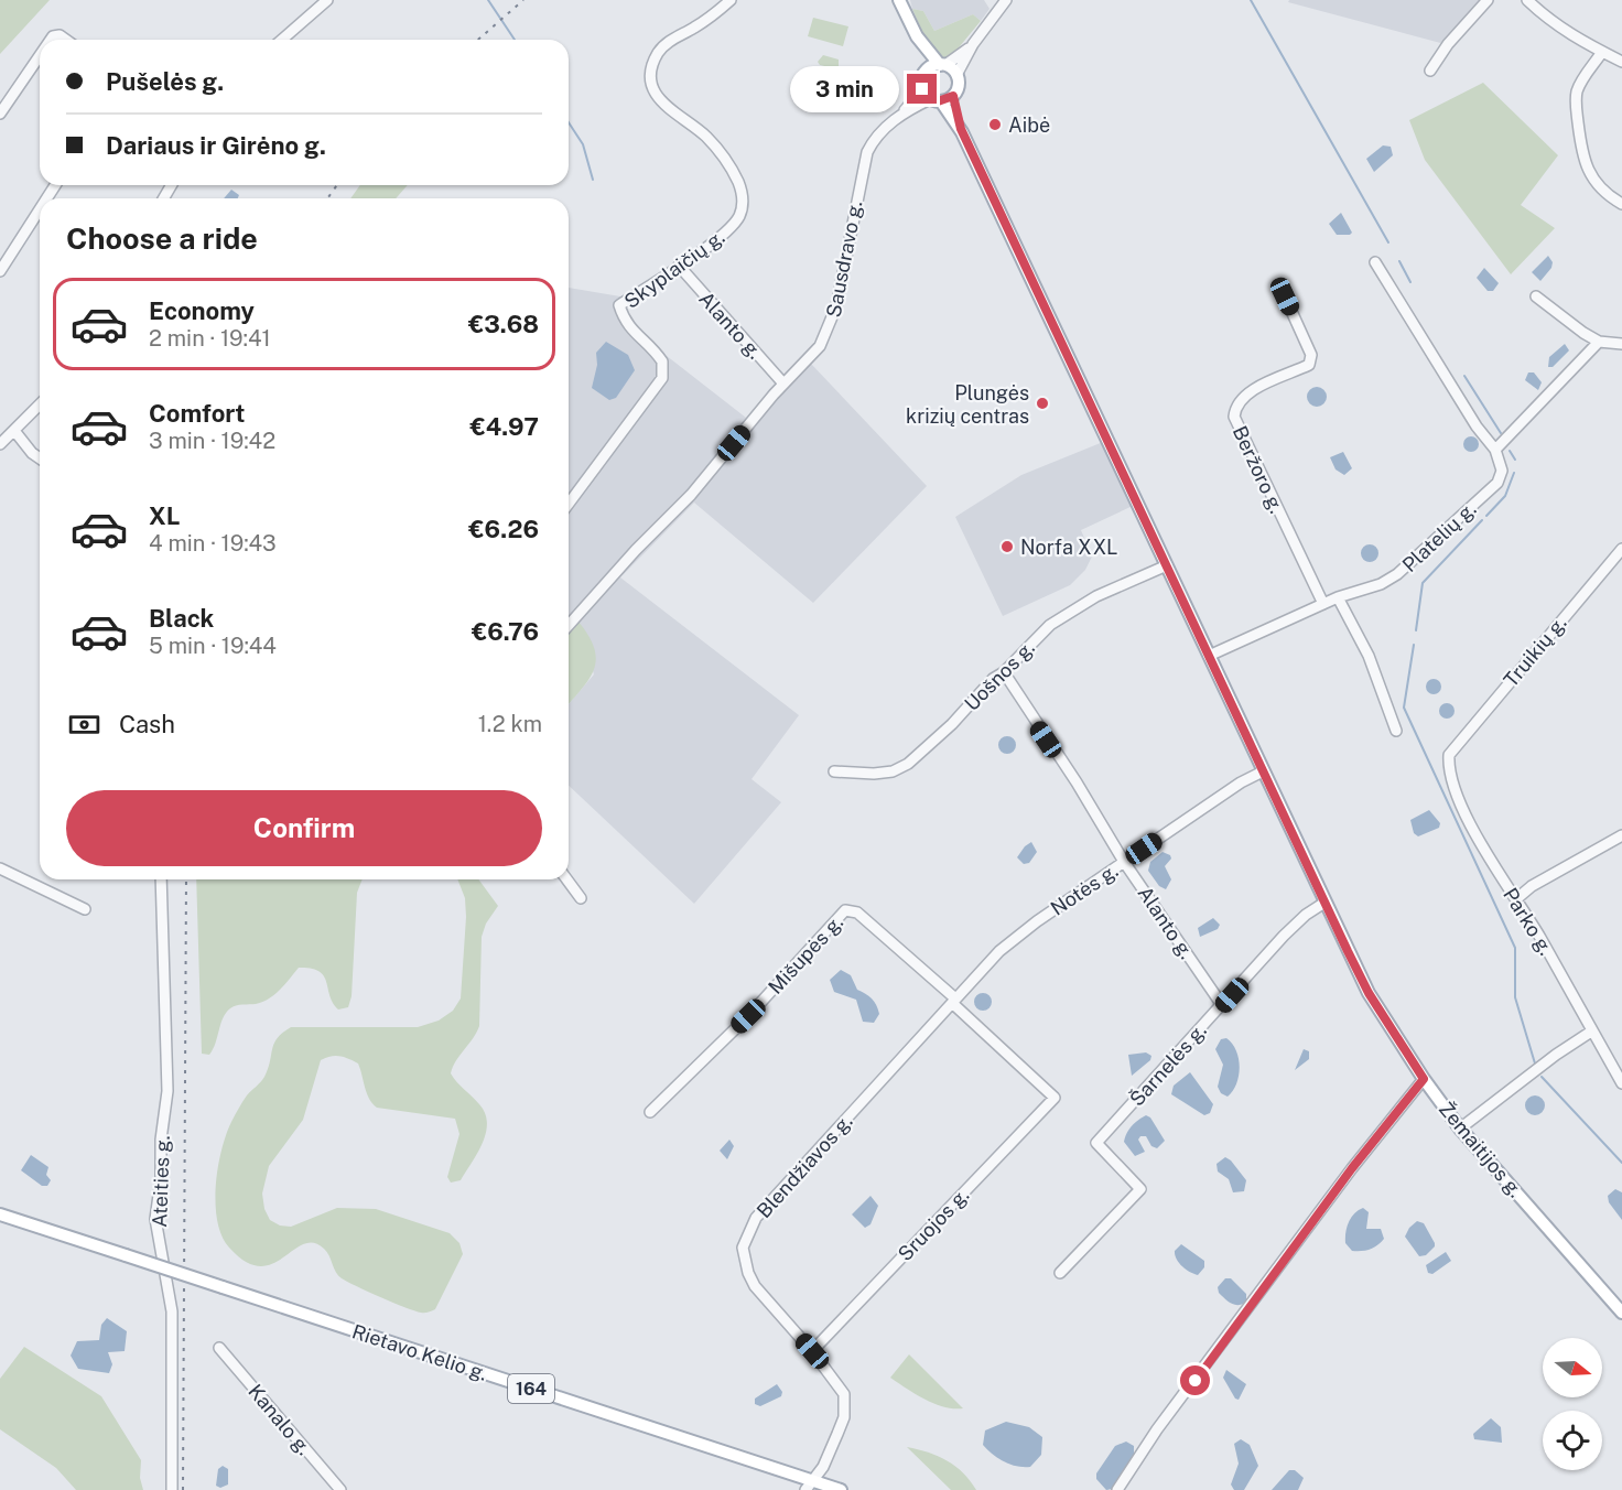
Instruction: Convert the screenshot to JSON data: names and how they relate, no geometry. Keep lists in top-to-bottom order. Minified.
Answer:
{"streets":{"main road":["Žemaitijos g.","Rietavo Kelio g.","164"],"street":["Sausdravo g.","Skyplaičių g.","Alanto g.","Beržoro g.","Platelių g.","Truikių g.","Uošnos g.","Notės g.","Parko g.","Mišupės g.","Šarnelės g.","Blendžiavos g.","Ateities g.","Sruojos g.","Kanalo g."]},"crossings":[["Sausdravo g.","Alanto g."],["Skyplaičių g.","Alanto g."],["Alanto g.","Uošnos g."],["Alanto g.","Notės g."],["Alanto g.","Šarnelės g."],["Beržoro g.","Platelių g."],["Platelių g.","Žemaitijos g."],["Truikių g.","Parko g."],["Uošnos g.","Žemaitijos g."],["Notės g.","Mišupės g."],["Notės g.","Žemaitijos g."],["Notės g.","Blendžiavos g."],["Notės g.","Sruojos g."],["Mišupės g.","Blendžiavos g."],["Mišupės g.","Sruojos g."],["Šarnelės g.","Žemaitijos g."],["Blendžiavos g.","Sruojos g."],["Blendžiavos g.","Rietavo Kelio g."]],"places":["Aibė","Plungės krizių centras","Norfa XXL"],"north":"right","page":{"banner":["Pušelės g.","Dariaus ir Girėno g."],"bubble":"3 min","heading":"Choose a ride","list":[{"name":"Economy","note":"2 min · 19:41","value":"€3.68"},{"name":"Comfort","note":"3 min · 19:42","value":"€4.97"},{"name":"XL","note":"4 min · 19:43","value":"€6.26"},{"name":"Black","note":"5 min · 19:44","value":"€6.76"}],"pay":["Cash","1.2 km"],"buttons":"Confirm"}}
